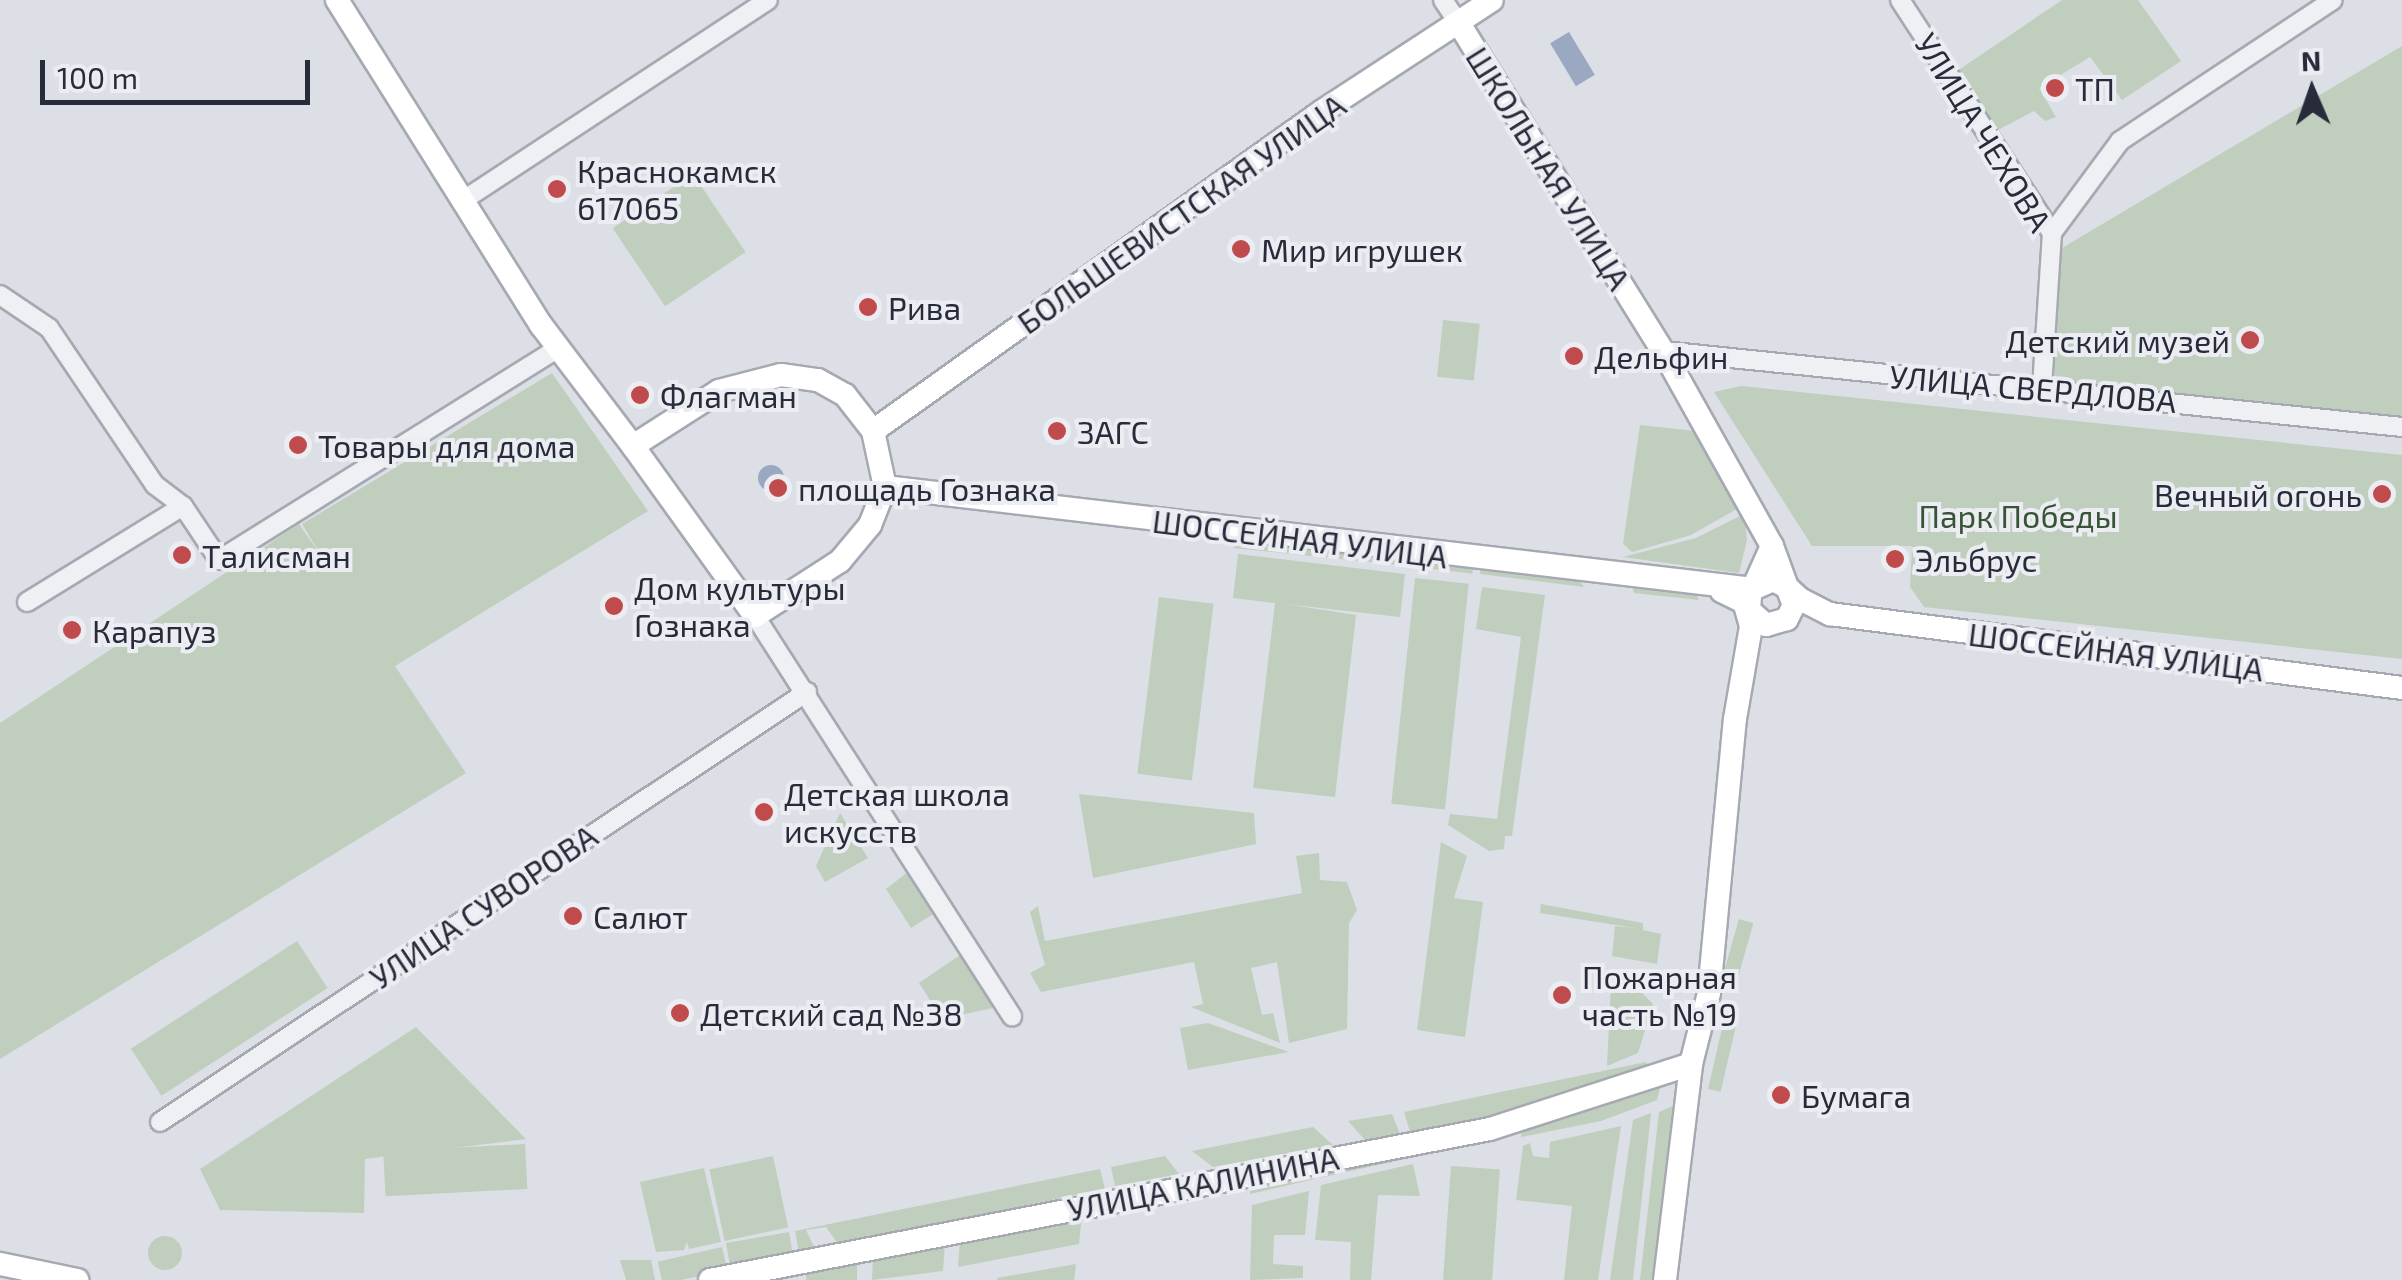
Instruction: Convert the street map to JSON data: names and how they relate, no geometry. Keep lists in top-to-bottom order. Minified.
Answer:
{"streets":{"street":["УЛИЦА ЧЕХОВА","ШКОЛЬНАЯ УЛИЦА","БОЛЬШЕВИСТСКАЯ УЛИЦА","УЛИЦА СВЕРДЛОВА","ШОССЕЙНАЯ УЛИЦА","УЛИЦА СУВОРОВА","УЛИЦА КАЛИНИНА"]},"crossings":[["УЛИЦА ЧЕХОВА","УЛИЦА СВЕРДЛОВА"],["ШКОЛЬНАЯ УЛИЦА","БОЛЬШЕВИСТСКАЯ УЛИЦА"],["ШКОЛЬНАЯ УЛИЦА","УЛИЦА СВЕРДЛОВА"],["ШКОЛЬНАЯ УЛИЦА","ШОССЕЙНАЯ УЛИЦА"],["БОЛЬШЕВИСТСКАЯ УЛИЦА","ШОССЕЙНАЯ УЛИЦА"]],"parks":["Парк Победы"],"places":["ТП","Краснокамск 617065","Мир игрушек","Рива","Детский музей","Дельфин","Флагман","ЗАГС","Товары для дома","площадь Гознака","Вечный огонь","Талисман","Эльбрус","Дом культуры Гознака","Карапуз","Детская школа искусств","Салют","Пожарная часть №19","Детский сад №38","Бумага"],"scale_bar":"100 m","north":"top"}
